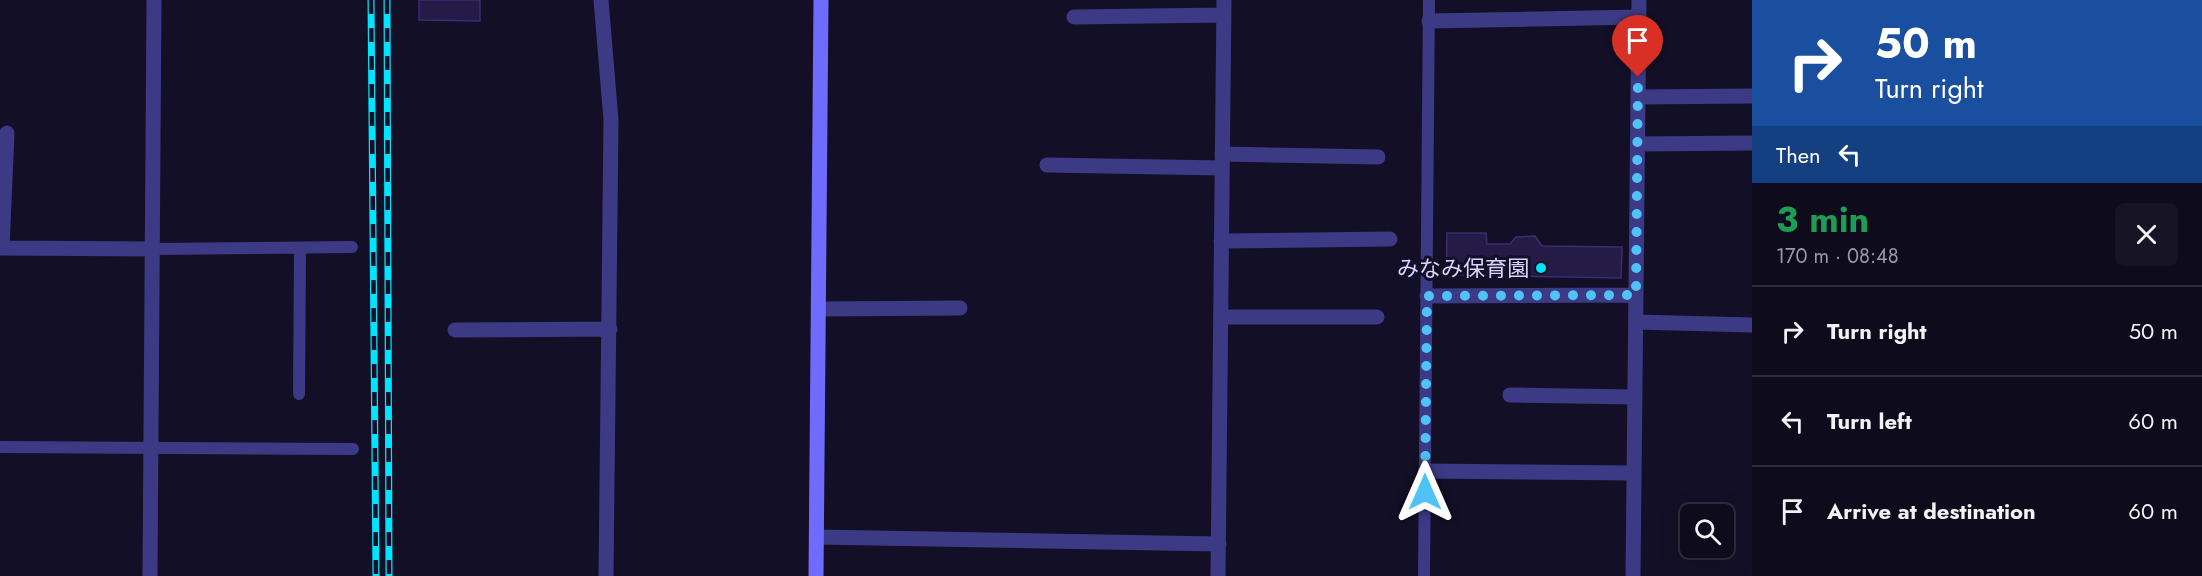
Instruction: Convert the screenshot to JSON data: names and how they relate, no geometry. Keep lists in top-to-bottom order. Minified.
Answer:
{"places":["みなみ保育園"],"page":{"turn":["50 m","Turn right"],"then":"Then","heading":["3 min","170 m · 08:48"],"list":[{"name":"Turn right","value":"50 m"},{"name":"Turn left","value":"60 m"},{"name":"Arrive at destination","value":"60 m"}]}}
